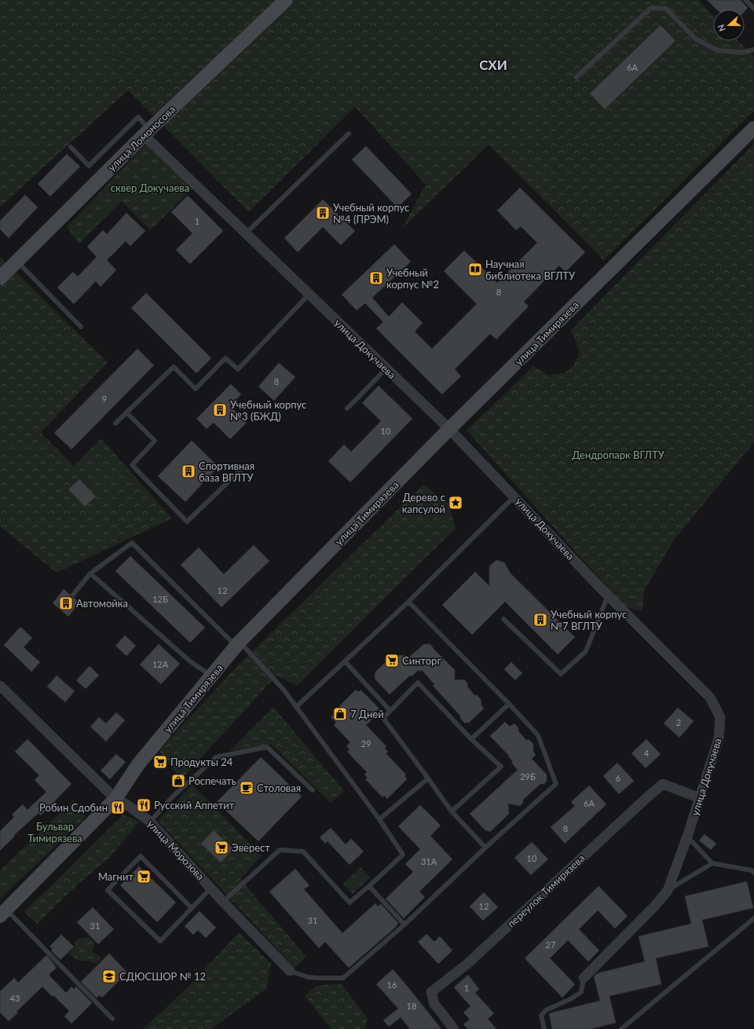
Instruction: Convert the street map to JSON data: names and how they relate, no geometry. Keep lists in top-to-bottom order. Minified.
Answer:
{"streets":{"main road":["улица Ломоносова","улица Тимирязева"],"street":["улица Докучаева","улица Морозова","переулок Тимирязева"]},"crossings":[["улица Ломоносова","улица Докучаева"],["улица Тимирязева","улица Докучаева"],["улица Тимирязева","улица Морозова"],["улица Докучаева","переулок Тимирязева"]],"districts":["СХИ"],"parks":["сквер Докучаева","Дендропарк ВГЛТУ","Бульвар Тимирязева"],"places":{"building":["Учебный корпус №4 (ПРЭМ)","Учебный корпус №2","Учебный корпус №3 (БЖД)","Спортивная база ВГЛТУ","Автомойка","Учебный корпус №7 ВГЛТУ"],"library":["Научная библиотека ВГЛТУ"],"place":["Дерево с капсулой"],"supermarket":["Синторг","Продукты 24","Эверест","Магнит"],"shop":["7 Дней","Роспечать"],"cafe":["Столовая"],"restaurant":["Русский Аппетит","Робин Сдобин"],"school or university":["СДЮСШОР № 12"]},"house_numbers":["6А","1","8","8","9","10","12","12Б","12А","2","29","4","29Б","6","6А","8","10","31А","12","31","31","27","16","1","43","18"],"north":"left"}
